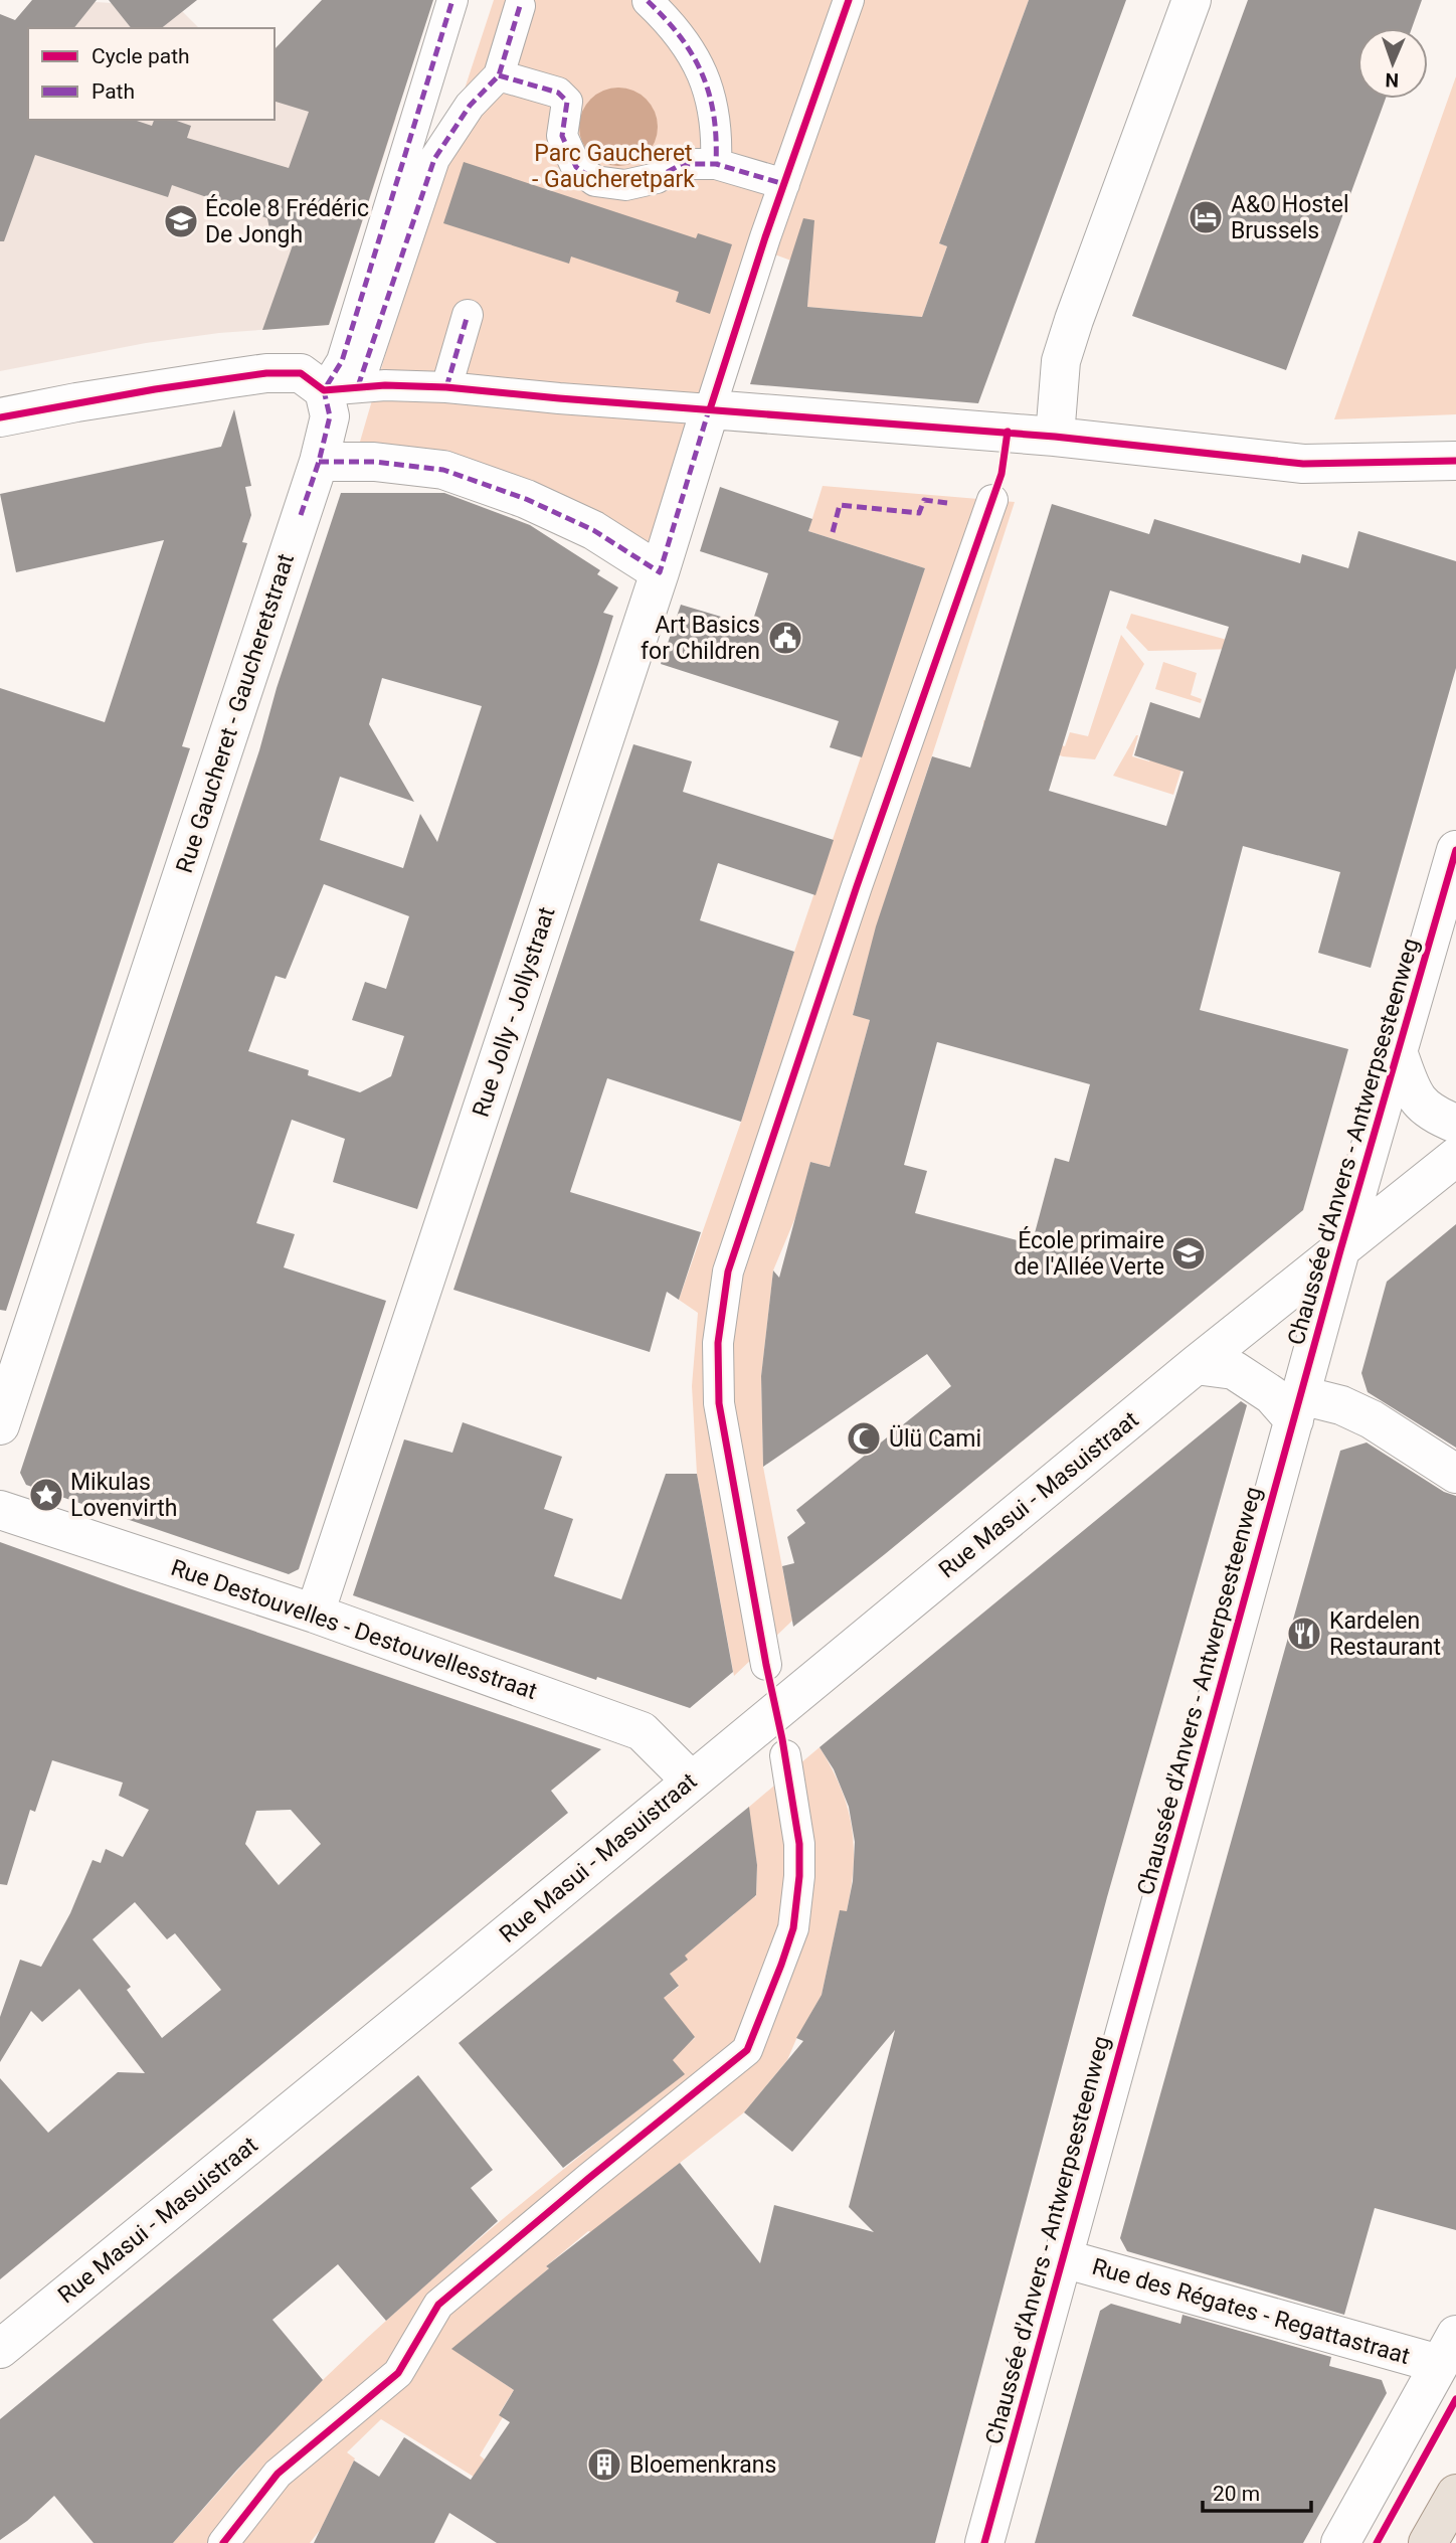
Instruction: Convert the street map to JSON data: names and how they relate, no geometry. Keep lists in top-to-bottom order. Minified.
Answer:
{"streets":{"street":["Rue Gaucheret - Gaucheretstraat","Rue Jolly - Jollystraat","Chaussée d'Anvers - Antwerpsesteenweg","Rue Masui - Masuistraat","Rue Destouvelles - Destouvellesstraat","Rue des Régates - Regattastraat"]},"crossings":[["Rue Jolly - Jollystraat","Rue Destouvelles - Destouvellesstraat"],["Chaussée d'Anvers - Antwerpsesteenweg","Rue Masui - Masuistraat"],["Chaussée d'Anvers - Antwerpsesteenweg","Rue des Régates - Regattastraat"],["Rue Masui - Masuistraat","Rue Destouvelles - Destouvellesstraat"]],"parks":["Parc Gaucheret - Gaucheretpark"],"places":{"hotel":["A&O Hostel Brussels"],"school or university":["École 8 Frédéric De Jongh","École primaire de l'Allée Verte"],"public building":["Art Basics for Children"],"mosque":["Ülü Cami"],"place":["Mikulas Lovenvirth"],"restaurant":["Kardelen Restaurant"],"building":["Bloemenkrans"]},"legend":["Cycle path","Path"],"scale_bar":"20 m","north":"bottom"}
